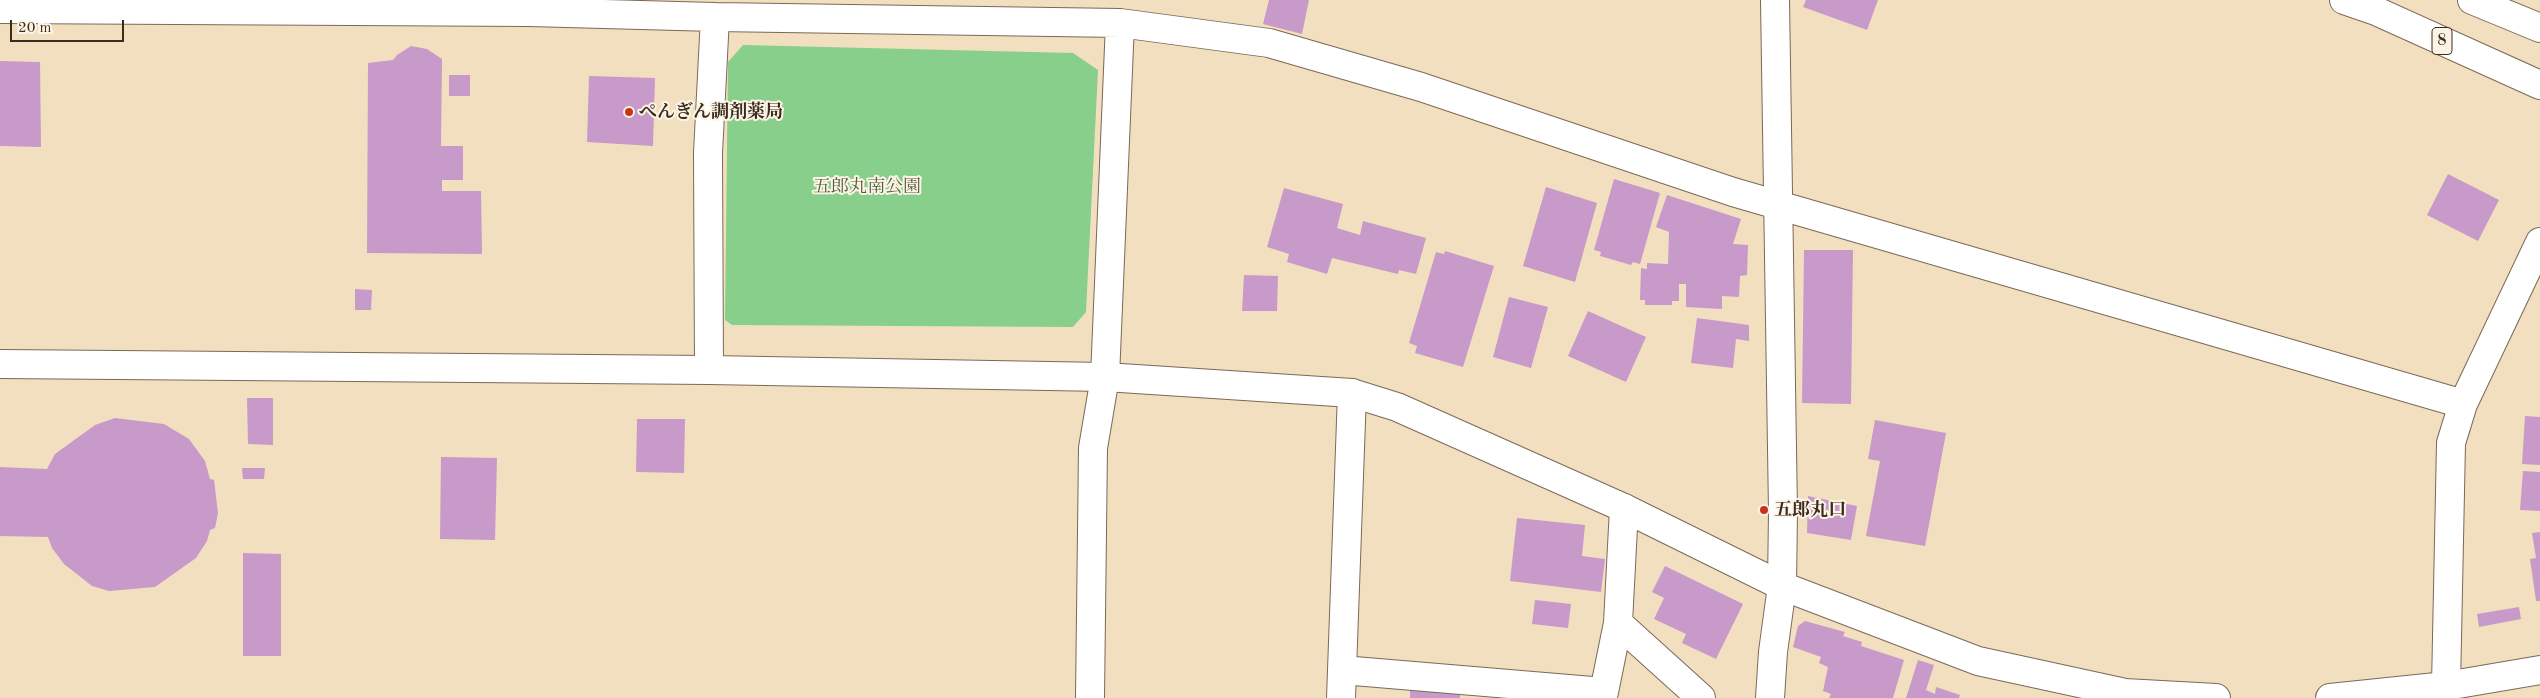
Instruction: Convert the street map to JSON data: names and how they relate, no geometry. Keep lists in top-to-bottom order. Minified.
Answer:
{"streets":{"main road":["8"]},"parks":["五郎丸南公園"],"places":["ぺんぎん調剤薬局","五郎丸口"],"scale_bar":"20 m"}
